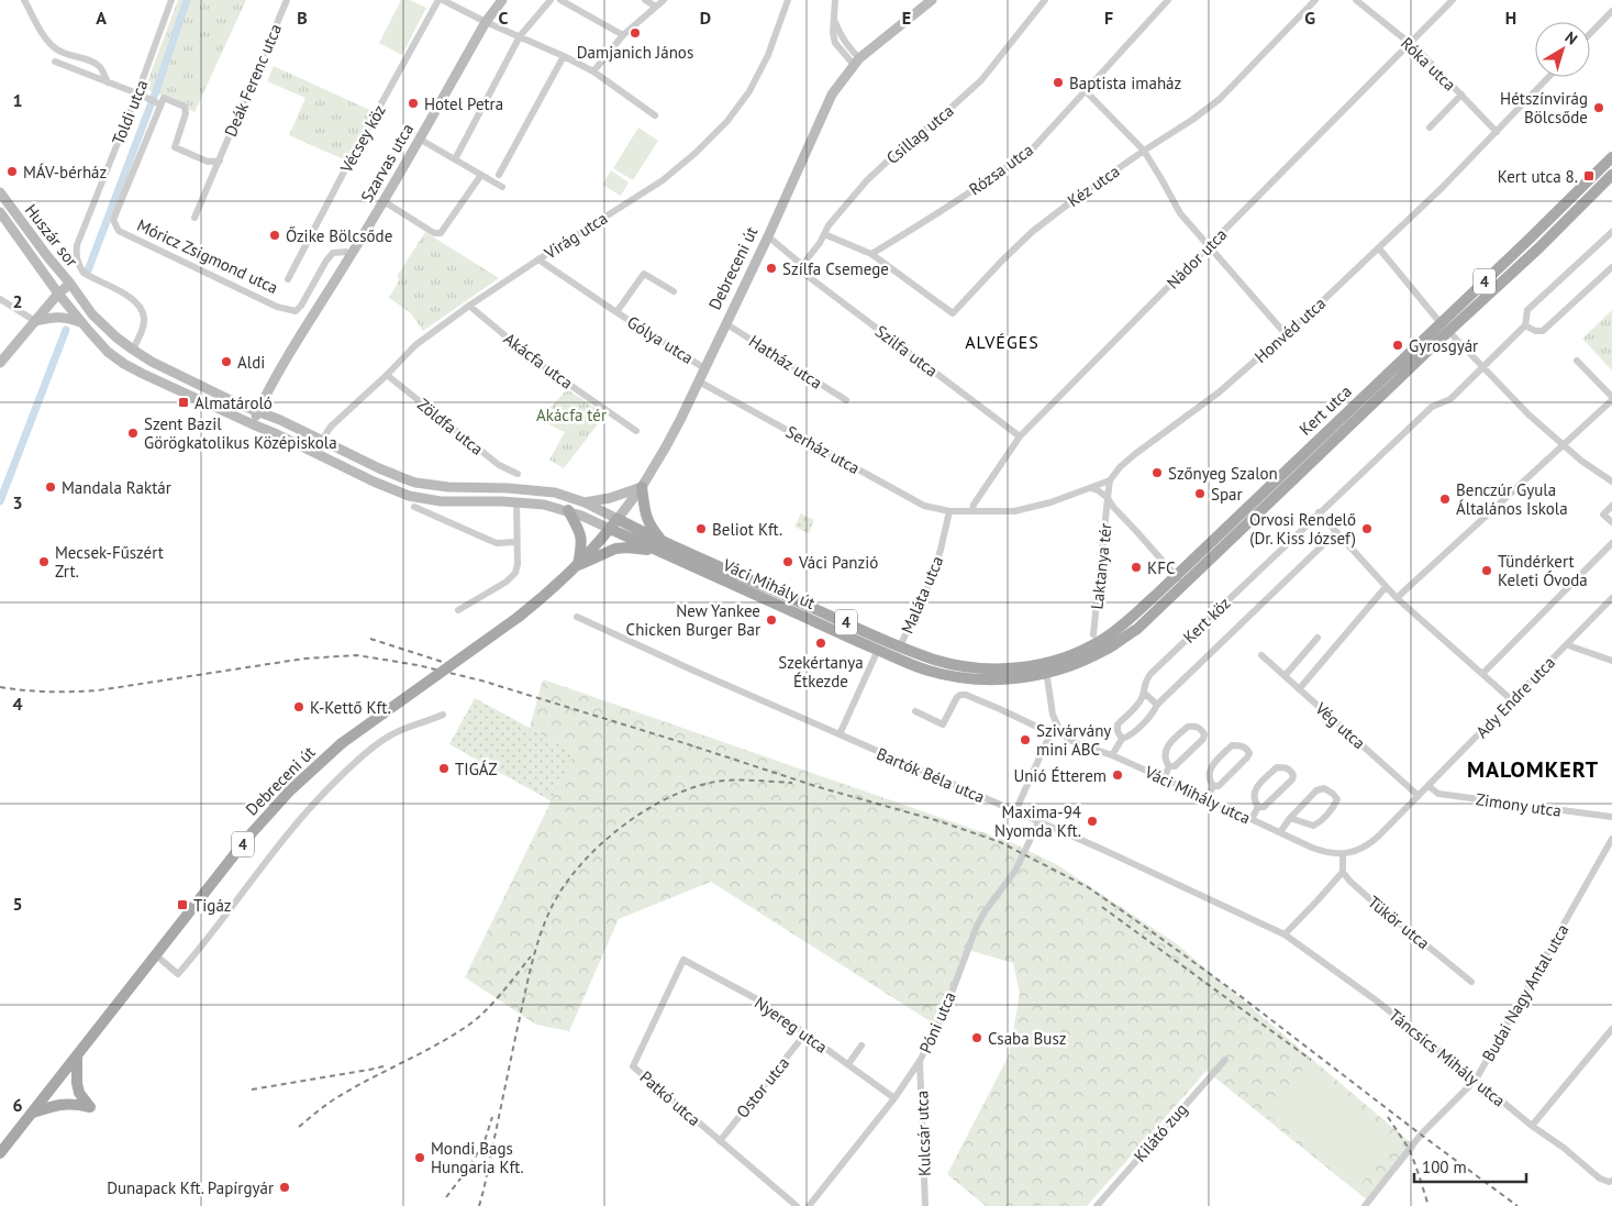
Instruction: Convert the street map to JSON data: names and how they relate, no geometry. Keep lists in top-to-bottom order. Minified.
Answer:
{"streets":{"main road":["Szarvas utca","Huszár sor","Debreceni út","4","Kert utca","Váci Mihály út"],"street":["Róka utca","Deák Ferenc utca","Toldi utca","Csillag utca","Vécsey köz","Rózsa utca","Kéz utca","Virág utca","Móricz Zsigmond utca","Nádor utca","Honvéd utca","Gólya utca","Szilfa utca","Akácfa utca","Hatház utca","Zöldfa utca","Serház utca","Laktanya tér","Maláta utca","Kert köz","Ady Endre utca","Vég utca","Bartók Béla utca","Váci Mihály utca","Zimony utca","Tükör utca","Budai Nagy Antal utca","Póni utca","Nyereg utca","Táncsics Mihály utca","Ostor utca","Patkó utca","Kilátó zug","Kulcsár utca"]},"crossings":[["Róka utca","Nádor utca"],["Róka utca","Honvéd utca"],["Deák Ferenc utca","Toldi utca"],["Toldi utca","Móricz Zsigmond utca"],["Csillag utca","Szilfa utca"],["Vécsey köz","Szarvas utca"],["Szarvas utca","Móricz Zsigmond utca"],["Rózsa utca","Kéz utca"],["Virág utca","Gólya utca"],["Virág utca","Akácfa utca"],["Virág utca","Zöldfa utca"],["Nádor utca","Honvéd utca"],["Nádor utca","Szilfa utca"],["Debreceni út","Gólya utca"],["Debreceni út","Szilfa utca"],["Debreceni út","Hatház utca"],["Debreceni út","Serház utca"],["Debreceni út","Váci Mihály út"],["Honvéd utca","Laktanya tér"],["Kert utca","Laktanya tér"],["Kert utca","Váci Mihály út"],["Serház utca","Maláta utca"],["Váci Mihály út","Maláta utca"],["Kert köz","Váci Mihály utca"],["Ady Endre utca","Vég utca"],["Ady Endre utca","Váci Mihály utca"],["Ady Endre utca","Zimony utca"],["Bartók Béla utca","Póni utca"],["Bartók Béla utca","Táncsics Mihály utca"],["Budai Nagy Antal utca","Táncsics Mihály utca"],["Póni utca","Nyereg utca"],["Póni utca","Kulcsár utca"],["Nyereg utca","Ostor utca"],["Nyereg utca","Patkó utca"],["Ostor utca","Patkó utca"]],"districts":["ALVÉGES","MALOMKERT"],"parks":["Akácfa tér"],"places":{"other":["Damjanich János","Baptista imaház","Hotel Petra","Hétszínvirág Bölcsőde","MÁV-bérház","Őzike Bölcsőde","Szílfa Csemege","Gyrosgyár","Aldi","Szent Bazil Görögkatolikus Középiskola","Szőnyeg Szalon","Mandala Raktár","Spar","Benczúr Gyula Általános Iskola","Beliot Kft.","Orvosi Rendelő (Dr. Kiss József)","Mecsek-Fűszért Zrt.","Váci Panzió","KFC","Tündérkert Keleti Óvoda","New Yankee Chicken Burger Bar","Szekértanya Étkezde","K-Kettő Kft.","Szivárvány mini ABC","TIGÁZ","Unió Étterem","Maxima-94 Nyomda Kft.","Csaba Busz","Mondi Bags Hungaria Kft.","Dunapack Kft. Papírgyár"],"transit":["Kert utca 8.","Almatároló","Tigáz"]},"scale_bar":"100 m","north":"top right","grid":{"columns":["A","B","C","D","E","F","G","H"],"rows":["1","2","3","4","5","6"]}}
